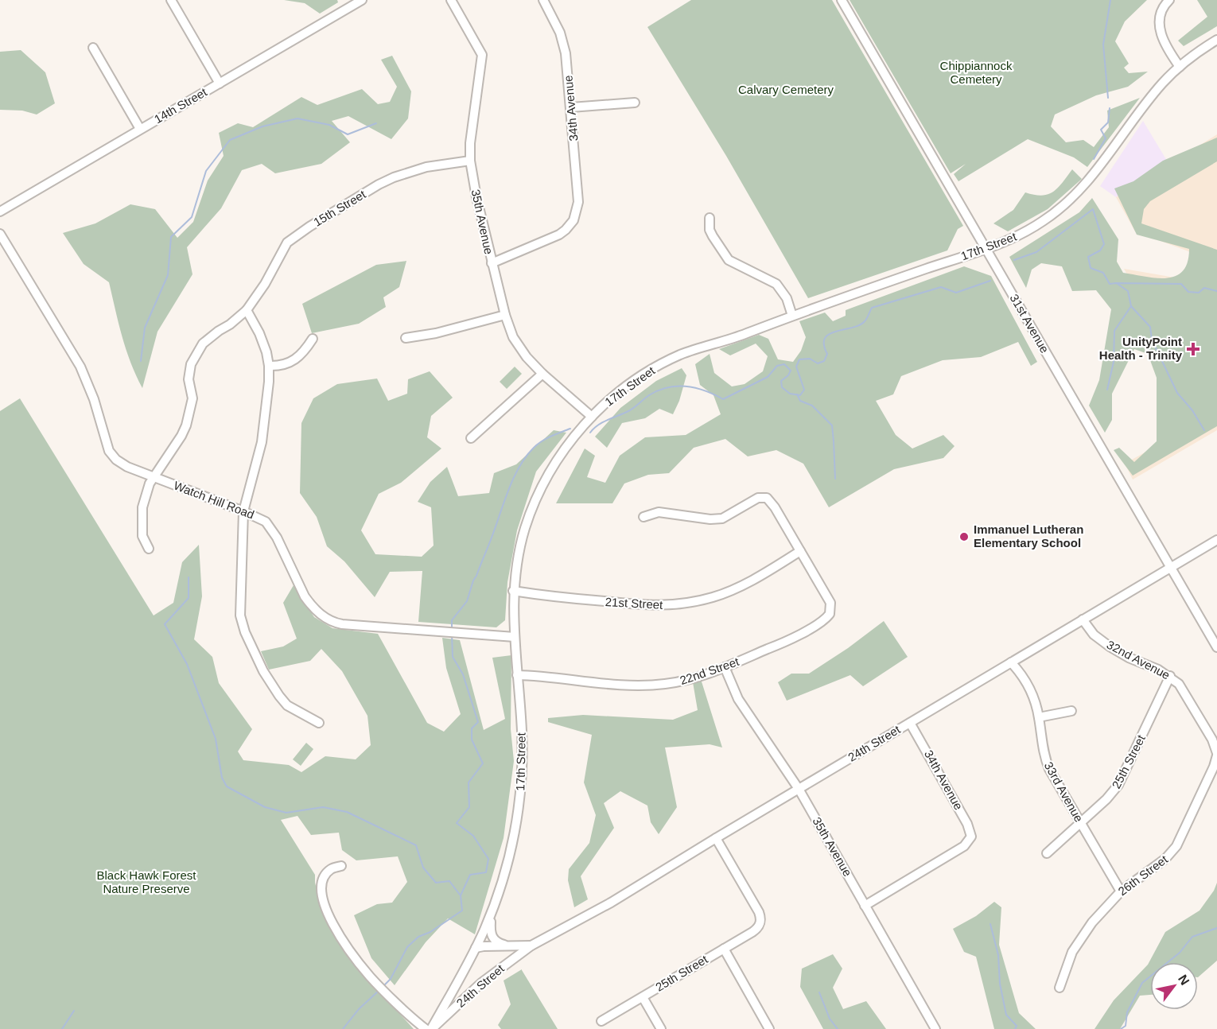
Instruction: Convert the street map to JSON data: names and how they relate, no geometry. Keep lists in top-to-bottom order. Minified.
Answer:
{"streets":{"street":["14th Street","34th Avenue","15th Street","35th Avenue","17th Street","31st Avenue","Watch Hill Road","21st Street","32nd Avenue","22nd Street","24th Street","25th Street","33rd Avenue","26th Street"]},"crossings":[["34th Avenue","35th Avenue"],["34th Avenue","24th Street"],["15th Street","35th Avenue"],["15th Street","Watch Hill Road"],["35th Avenue","17th Street"],["35th Avenue","22nd Street"],["35th Avenue","24th Street"],["17th Street","31st Avenue"],["17th Street","Watch Hill Road"],["17th Street","21st Street"],["17th Street","22nd Street"],["17th Street","24th Street"],["31st Avenue","24th Street"],["21st Street","22nd Street"],["32nd Avenue","24th Street"],["32nd Avenue","25th Street"],["32nd Avenue","26th Street"],["24th Street","25th Street"],["24th Street","33rd Avenue"],["25th Street","33rd Avenue"],["33rd Avenue","26th Street"]],"parks":["Chippiannock Cemetery","Calvary Cemetery","Black Hawk Forest Nature Preserve"],"places":{"health":["UnityPoint Health - Trinity"],"other":["Immanuel Lutheran Elementary School"]},"north":"top right"}
